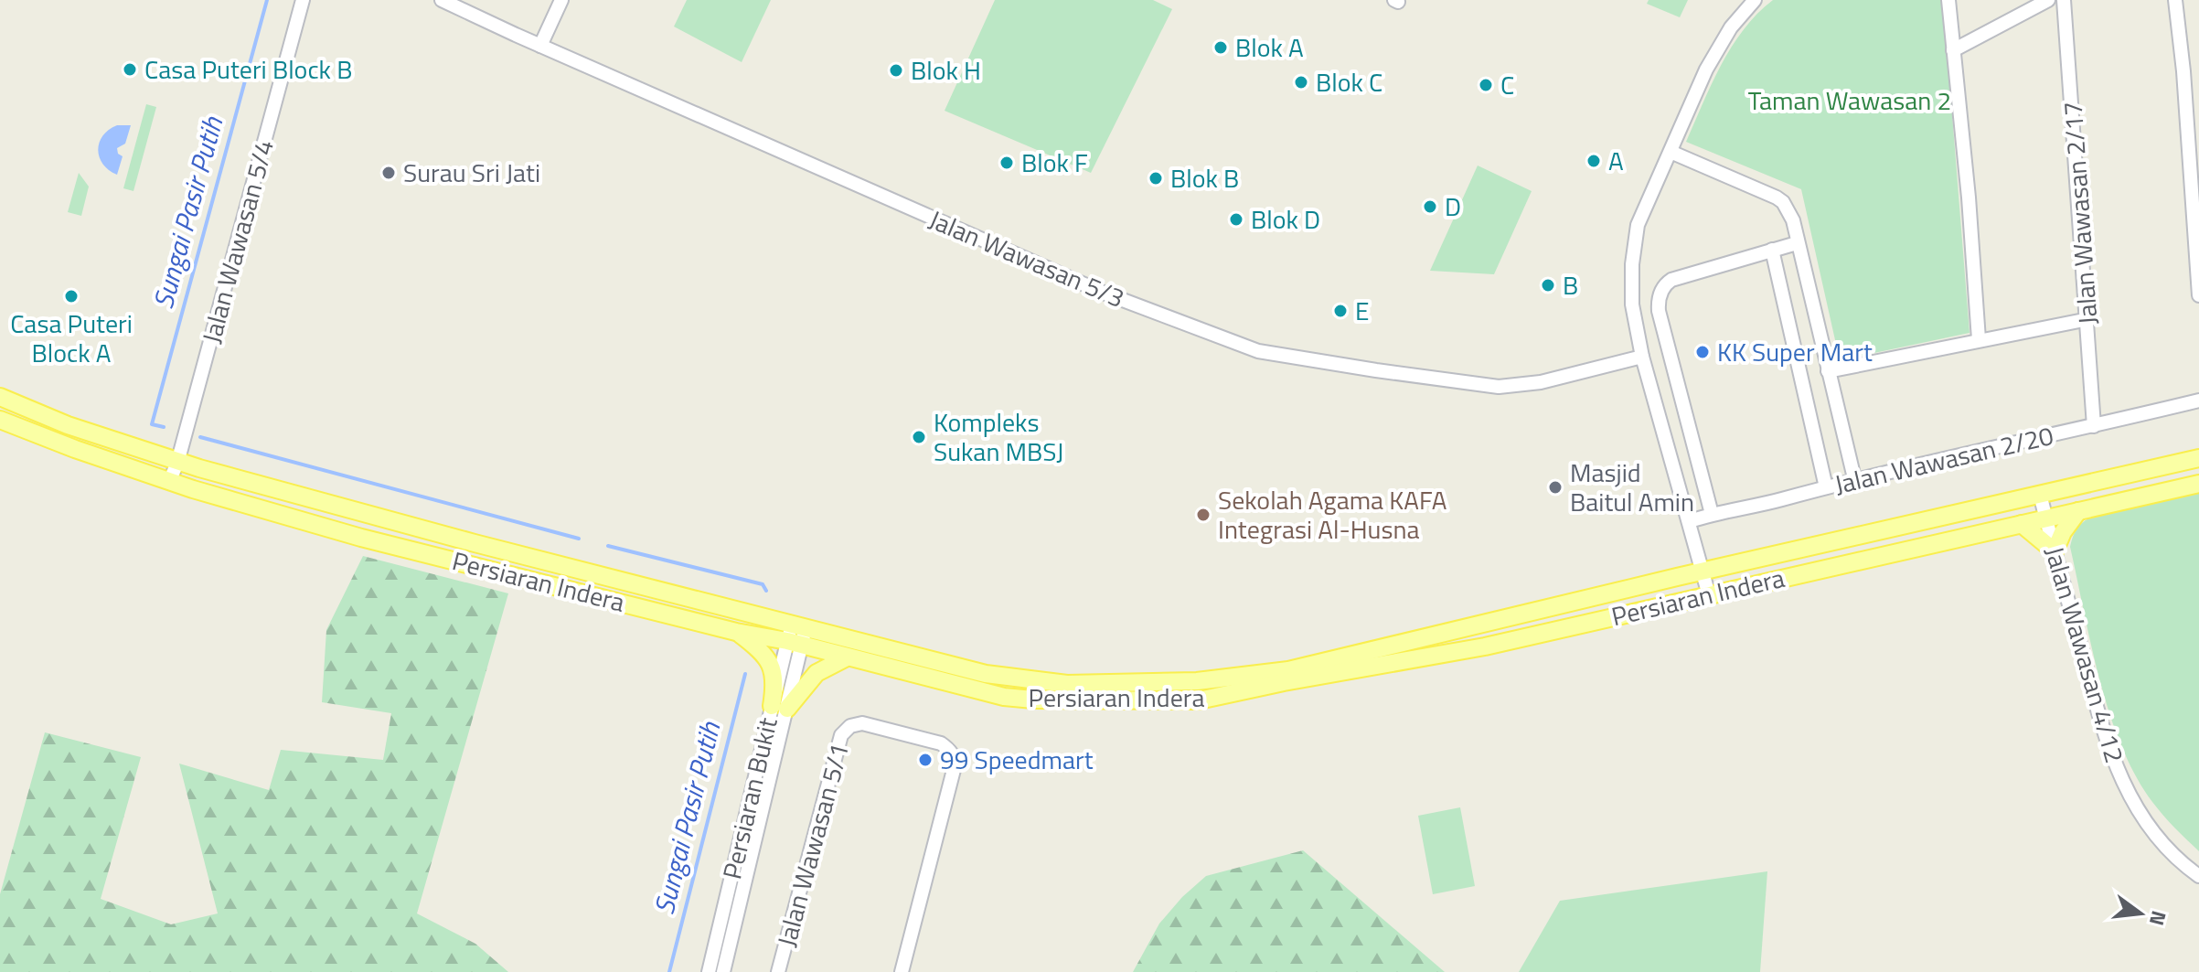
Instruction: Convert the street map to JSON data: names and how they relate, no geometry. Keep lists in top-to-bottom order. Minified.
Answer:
{"streets":{"main road":["Persiaran Indera"],"street":["Jalan Wawasan 2/17","Jalan Wawasan 5/4","Jalan Wawasan 5/3","Jalan Wawasan 2/20","Jalan Wawasan 4/12","Persiaran Bukit","Jalan Wawasan 5/1"]},"crossings":[["Jalan Wawasan 2/17","Jalan Wawasan 2/20"],["Jalan Wawasan 5/4","Persiaran Indera"],["Persiaran Indera","Jalan Wawasan 4/12"],["Persiaran Indera","Persiaran Bukit"]],"water":["Sungai Pasir Putih"],"parks":["Taman Wawasan 2"],"places":["Blok A","Casa Puteri Block B","Blok H","Blok C","C","A","Blok F","Surau Sri Jati","Blok B","D","Blok D","B","Casa Puteri Block A","E","KK Super Mart","Kompleks Sukan MBSJ","Masjid Baitul Amin","Sekolah Agama KAFA Integrasi Al-Husna","99 Speedmart"],"north":"right"}
